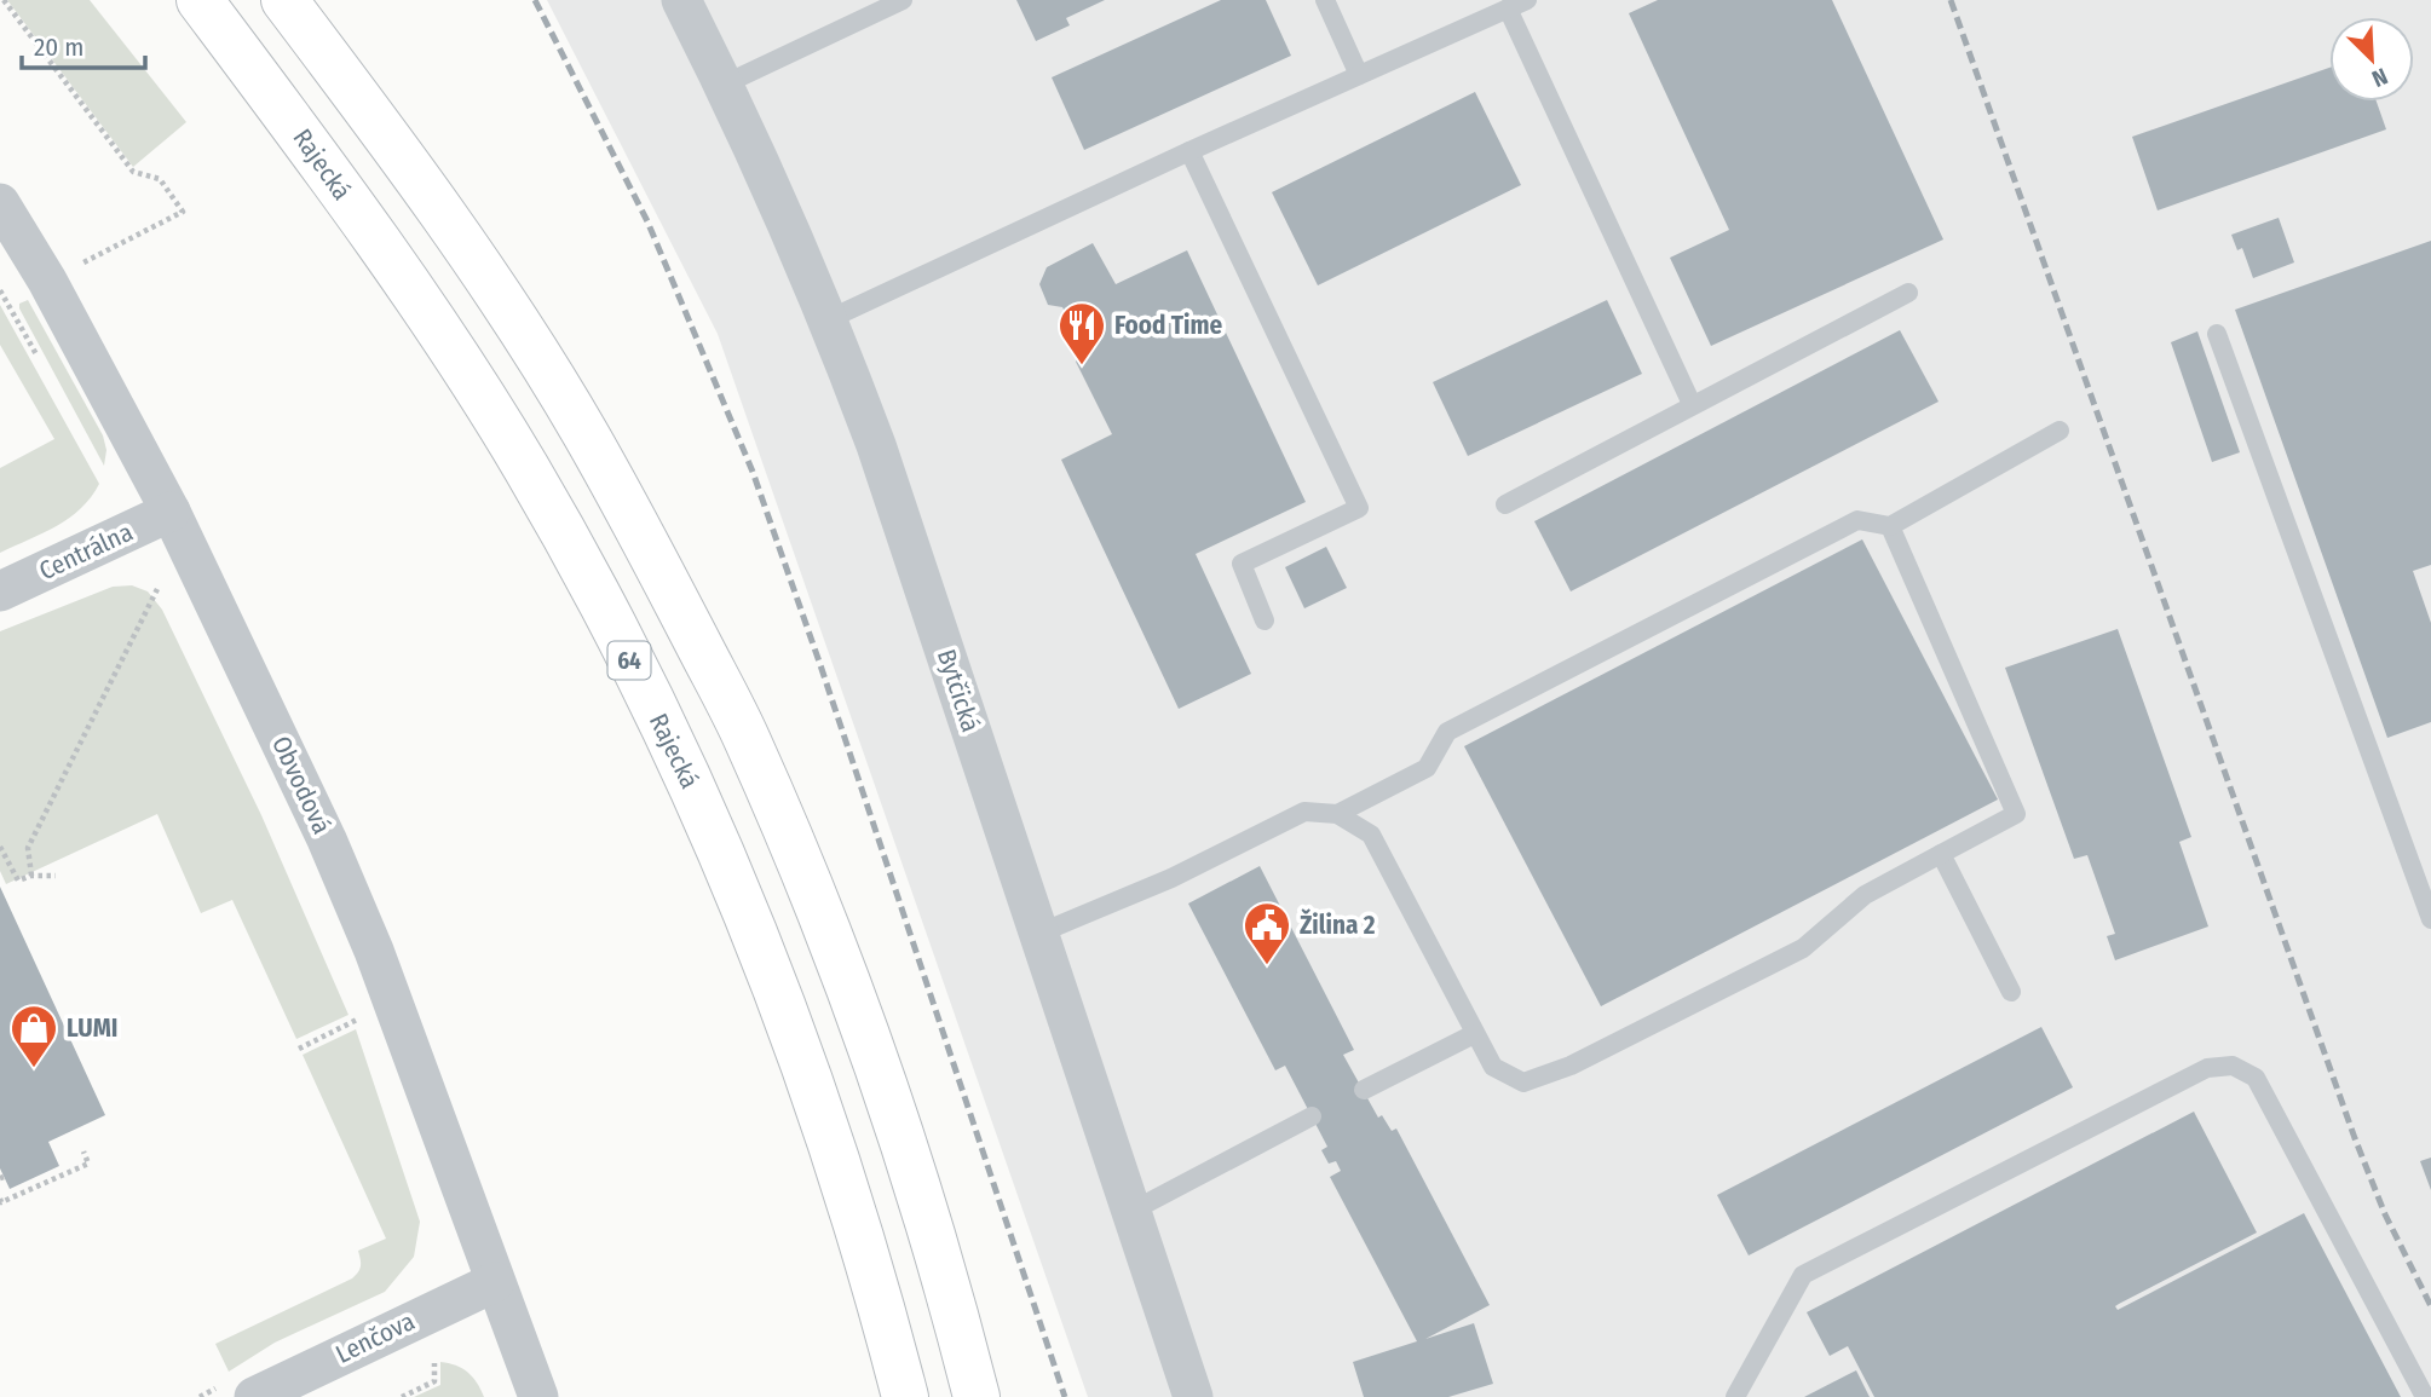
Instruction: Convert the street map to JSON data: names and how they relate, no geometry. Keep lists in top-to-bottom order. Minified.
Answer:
{"streets":{"main road":["Rajecká","64"],"street":["Centrálna","Bytčická","Obvodová","Lenčova"]},"crossings":[["Centrálna","Obvodová"],["Obvodová","Lenčova"]],"places":{"restaurant":["Food Time"],"public building":["Žilina 2"],"shop":["LUMI"]},"scale_bar":"20 m","north":"bottom right"}
